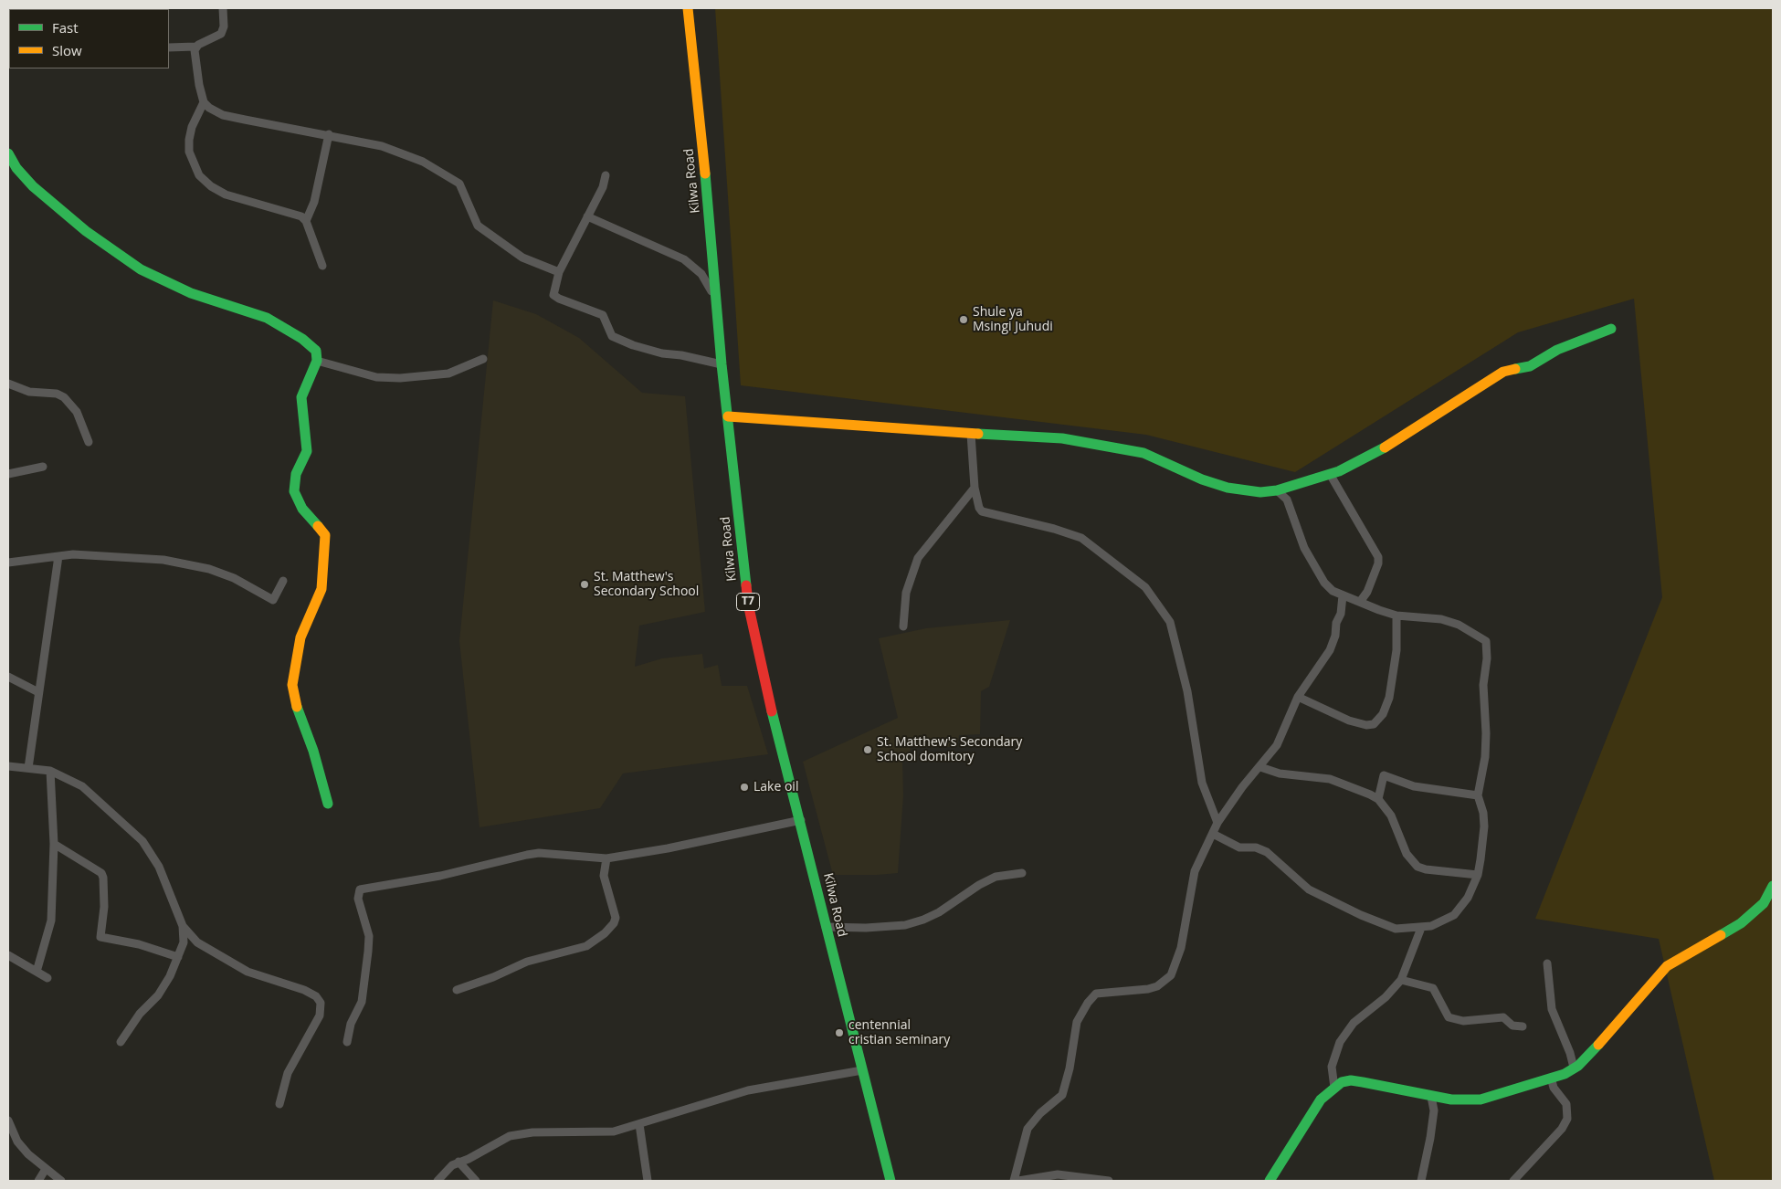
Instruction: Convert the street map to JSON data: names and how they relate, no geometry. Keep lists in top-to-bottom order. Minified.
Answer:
{"streets":{"main road":["Kilwa Road","T7"]},"places":["Shule ya Msingi Juhudi","St. Matthew's Secondary School","St. Matthew's Secondary School domitory","Lake oil","centennial cristian seminary"],"legend":["Fast","Slow"]}
